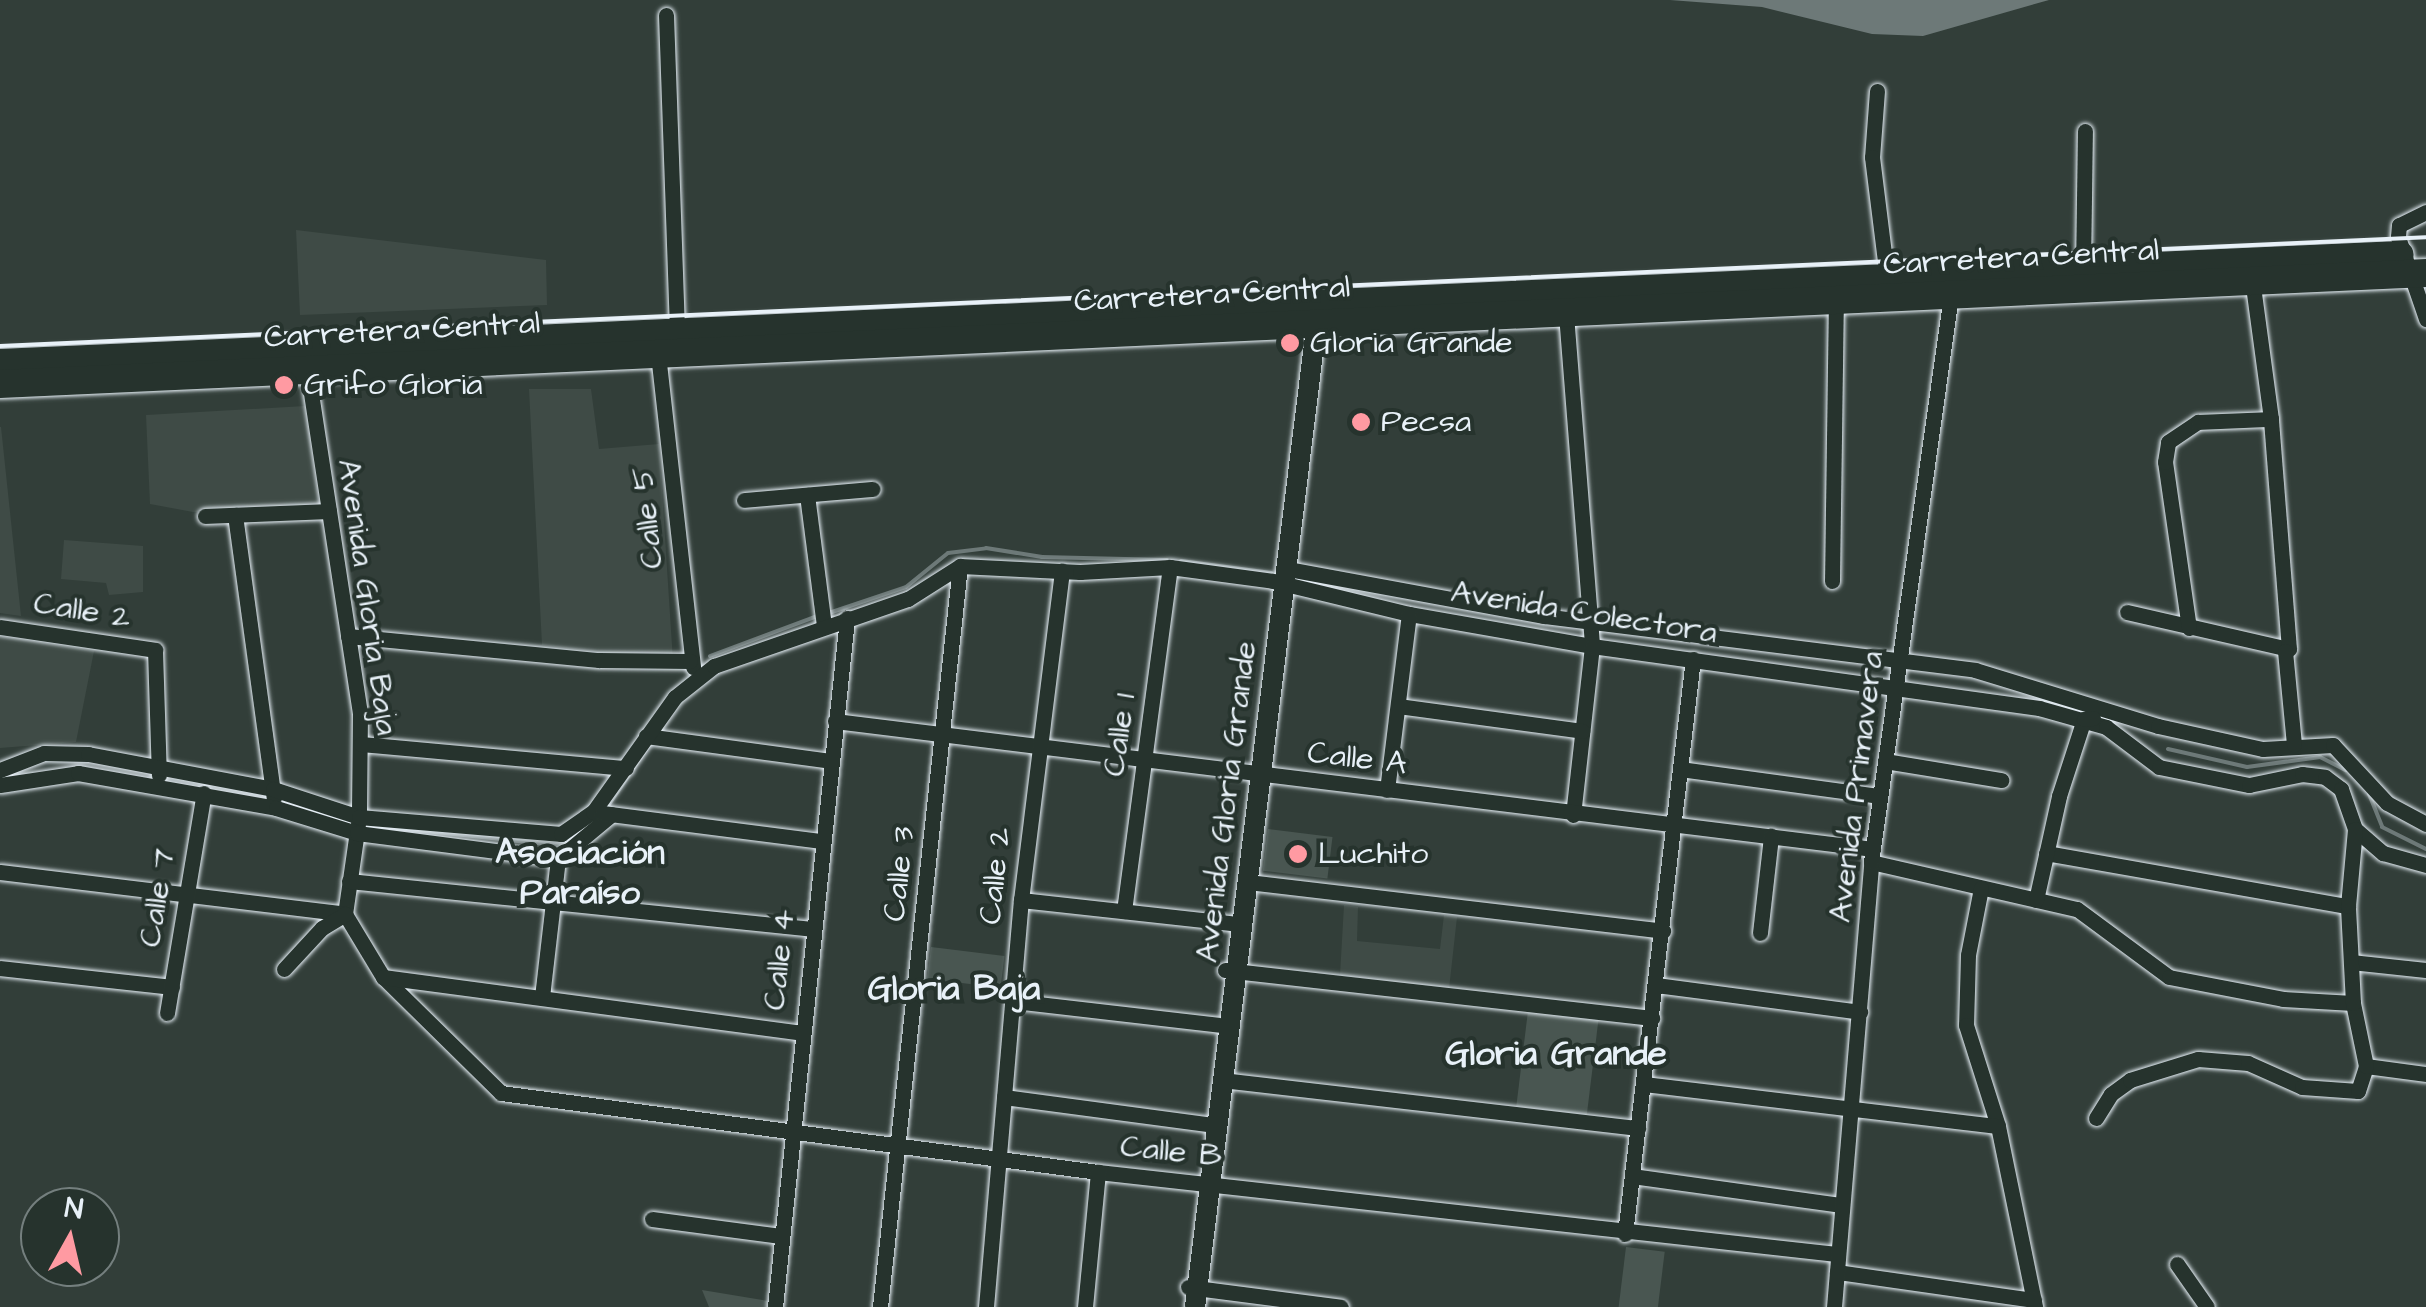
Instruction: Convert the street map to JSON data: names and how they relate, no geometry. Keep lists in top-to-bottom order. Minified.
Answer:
{"streets":{"highway":["Carretera Central"],"street":["Calle 5","Avenida Gloria Baja","Calle 2","Avenida Colectora","Calle 1","Calle A","Avenida Primavera","Avenida Gloria Grande","Calle 3","Calle 7","Calle 4","Calle B"]},"crossings":[["Carretera Central","Calle 5"],["Carretera Central","Avenida Gloria Baja"],["Carretera Central","Avenida Primavera"],["Carretera Central","Avenida Gloria Grande"],["Calle 2","Avenida Colectora"],["Calle 2","Calle A"],["Calle 2","Calle B"],["Avenida Colectora","Calle 1"],["Avenida Colectora","Avenida Primavera"],["Avenida Colectora","Avenida Gloria Grande"],["Avenida Colectora","Calle 3"],["Calle 1","Calle A"],["Calle A","Avenida Primavera"],["Calle A","Avenida Gloria Grande"],["Calle A","Calle 3"],["Calle A","Calle 4"],["Avenida Primavera","Calle B"],["Avenida Gloria Grande","Calle B"],["Calle 3","Calle B"],["Calle 4","Calle B"]],"districts":["Asociación Paraíso","Gloria Baja","Gloria Grande"],"places":["Gloria Grande","Grifo Gloria","Pecsa","Luchito"],"north":"top"}
